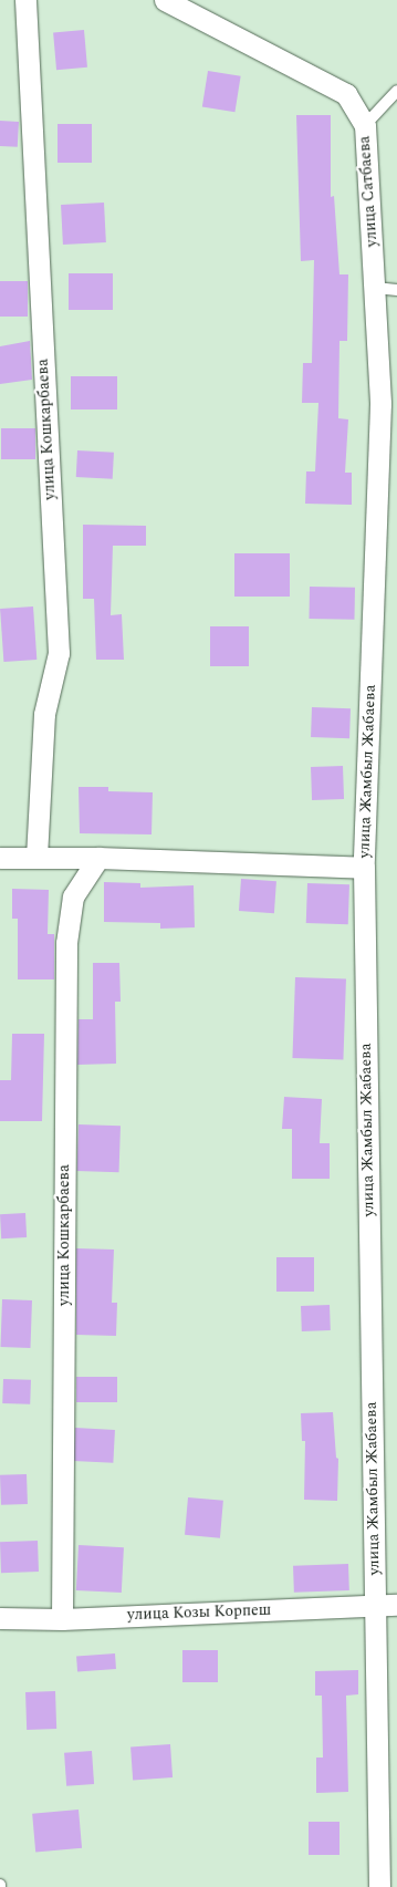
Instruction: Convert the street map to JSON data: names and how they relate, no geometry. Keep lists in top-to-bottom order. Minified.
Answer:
{"streets":{"street":["улица Сатбаева","улица Кошкарбаева","улица Жамбыл Жабаева","улица Козы Корпеш"]},"crossings":[["улица Сатбаева","улица Жамбыл Жабаева"],["улица Кошкарбаева","улица Козы Корпеш"],["улица Жамбыл Жабаева","улица Козы Корпеш"]]}
